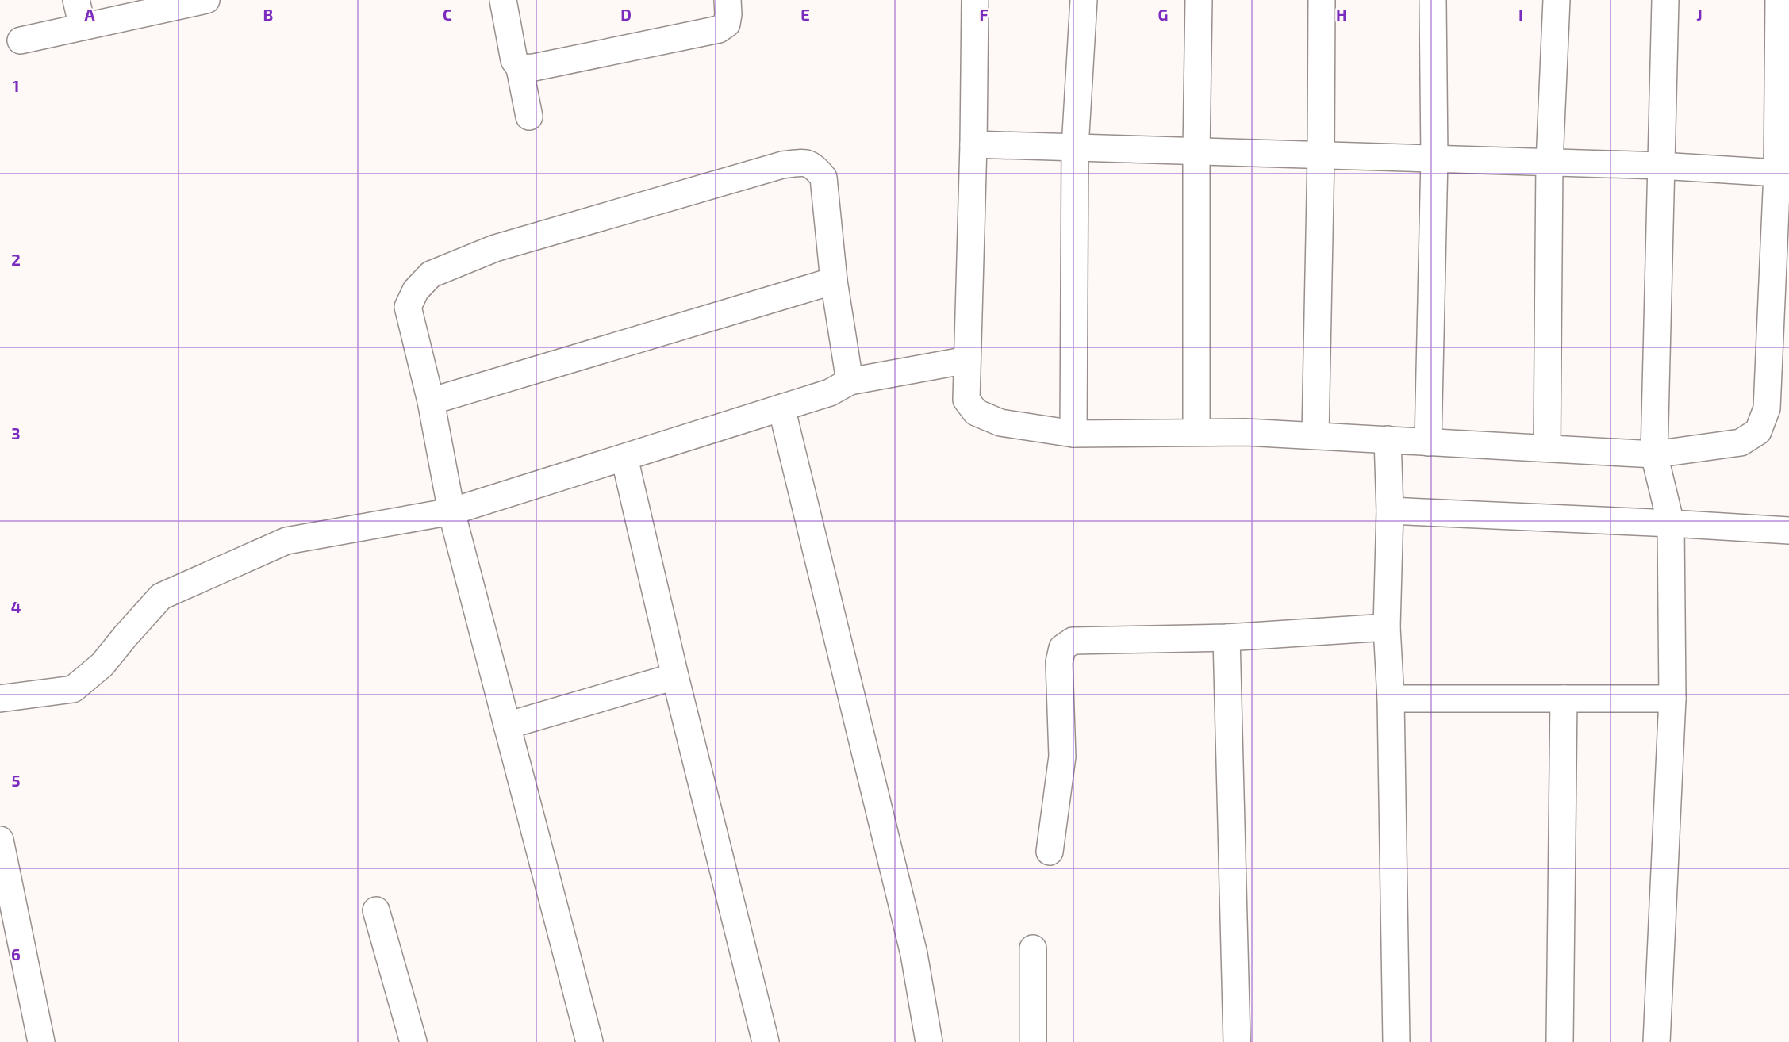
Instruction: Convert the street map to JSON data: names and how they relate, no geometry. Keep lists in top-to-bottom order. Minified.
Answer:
{"grid":{"columns":["A","B","C","D","E","F","G","H","I","J"],"rows":["1","2","3","4","5","6"]}}
